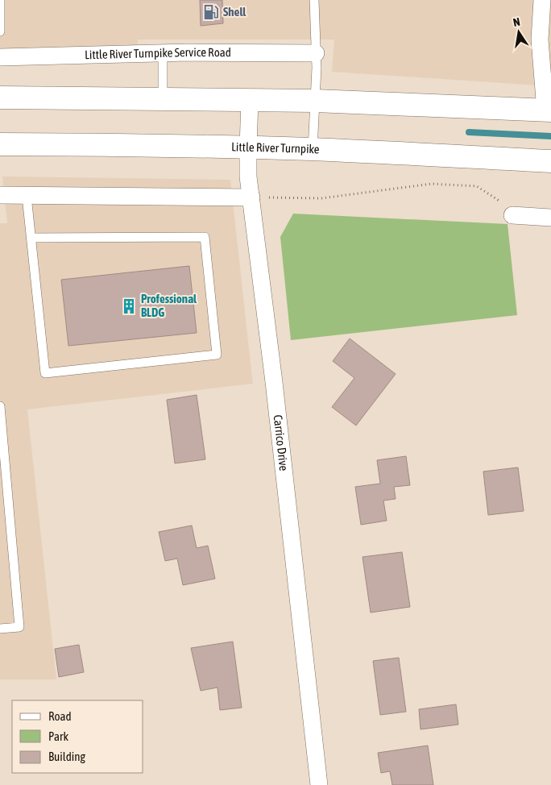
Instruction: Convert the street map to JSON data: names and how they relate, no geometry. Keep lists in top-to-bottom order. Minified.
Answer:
{"streets":{"main road":["Little River Turnpike"],"street":["Little River Turnpike Service Road","Carrico Drive"]},"crossings":[["Little River Turnpike","Carrico Drive"]],"places":{"fuel station":["Shell"],"building":["Professional BLDG"]},"legend":["Road","Park","Building"],"north":"top"}
